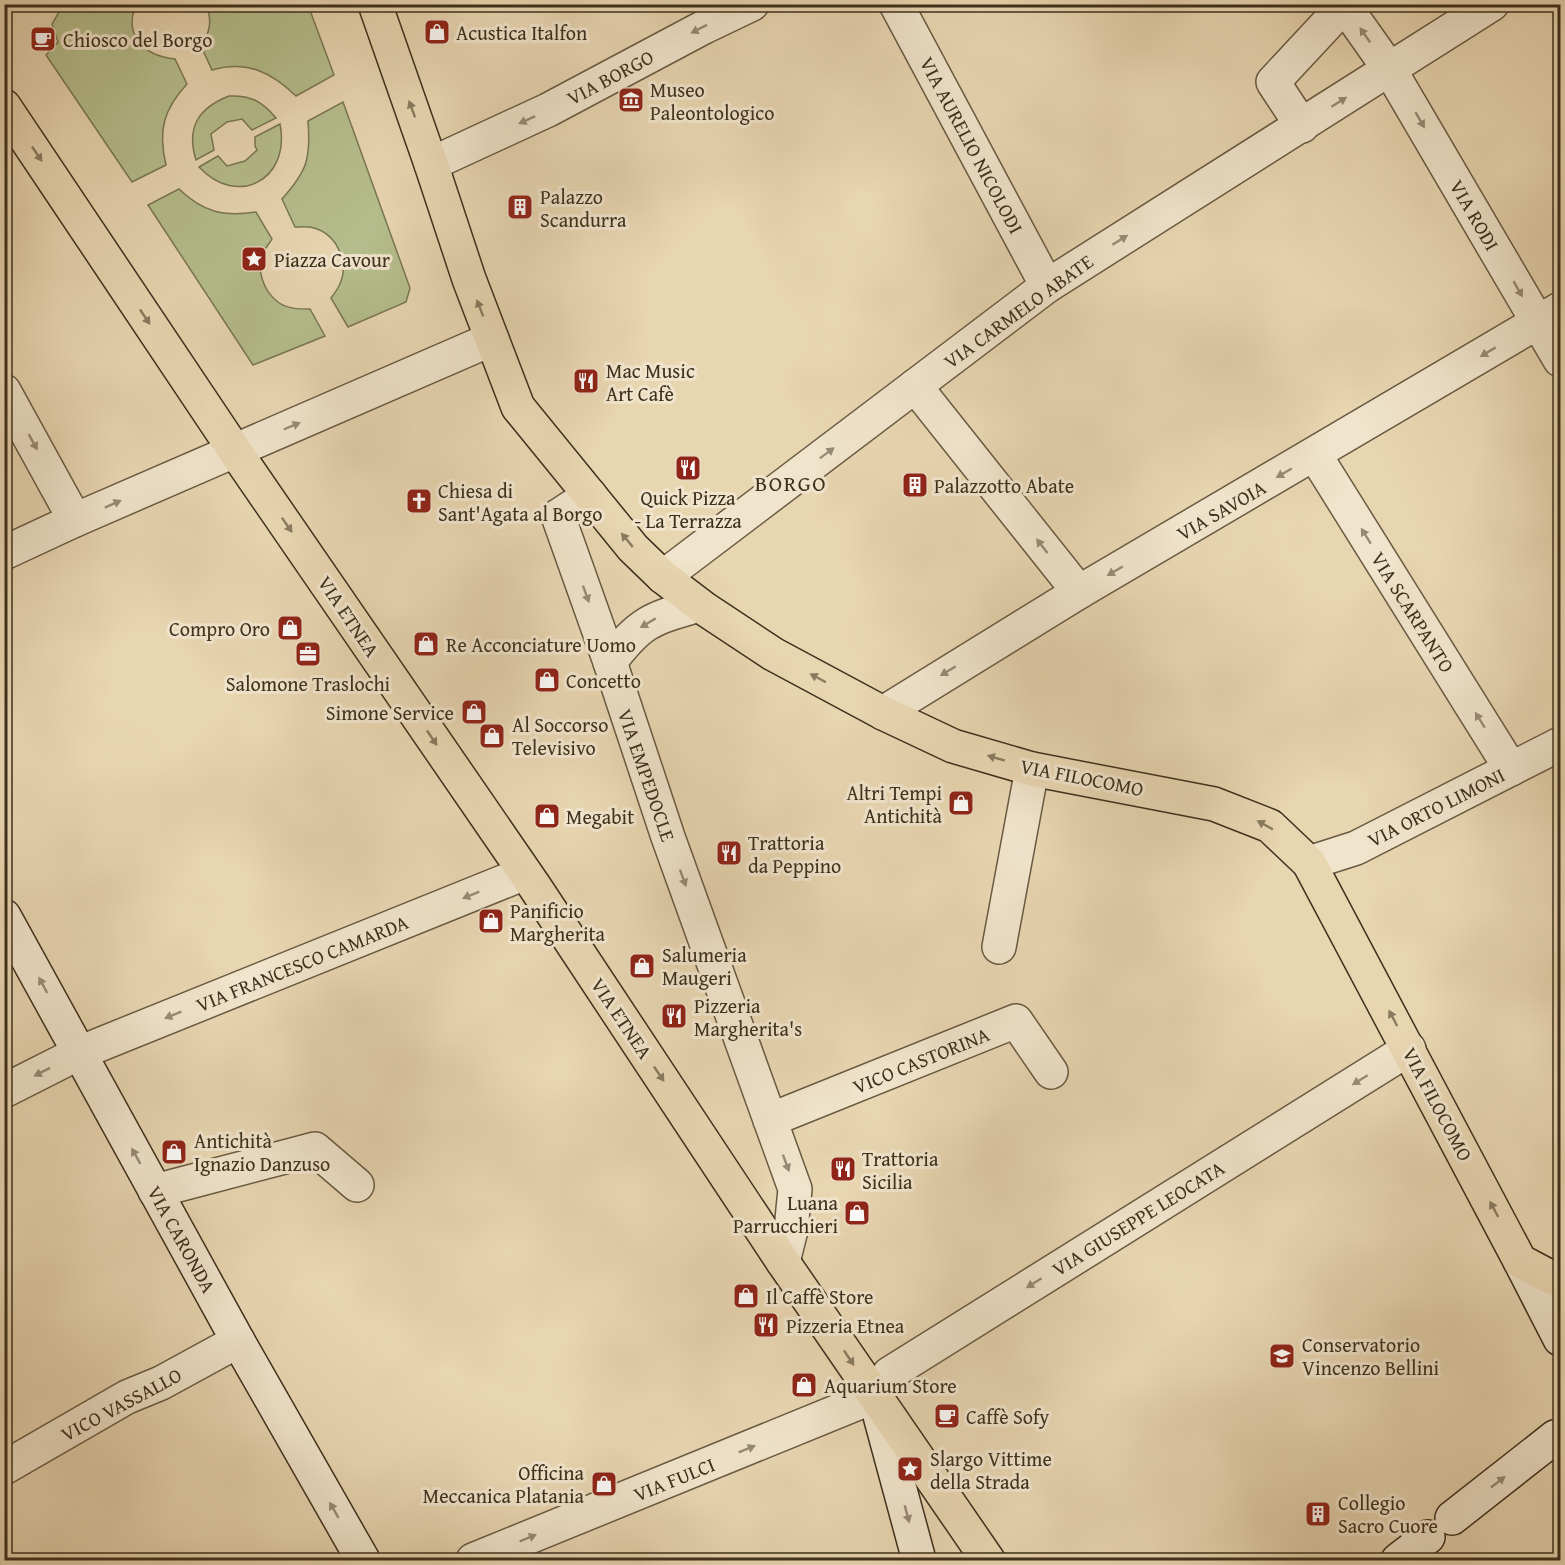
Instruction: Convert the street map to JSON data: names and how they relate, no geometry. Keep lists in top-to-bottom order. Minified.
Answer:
{"streets":{"main road":["VIA ETNEA","VIA FILOCOMO"],"street":["VIA BORGO","VIA AURELIO NICOLODI","VIA RODI","VIA CARMELO ABATE","VIA SAVOIA","VIA SCARPANTO","VIA EMPEDOCLE","VIA ORTO LIMONI","VIA FRANCESCO CAMARDA","VICO CASTORINA","VIA GIUSEPPE LEOCATA","VIA CARONDA","VICO VASSALLO","VIA FULCI"]},"crossings":[["VIA BORGO","VIA FILOCOMO"],["VIA AURELIO NICOLODI","VIA CARMELO ABATE"],["VIA RODI","VIA CARMELO ABATE"],["VIA RODI","VIA SAVOIA"],["VIA CARMELO ABATE","VIA FILOCOMO"],["VIA SAVOIA","VIA SCARPANTO"],["VIA SAVOIA","VIA FILOCOMO"],["VIA SCARPANTO","VIA ORTO LIMONI"],["VIA ETNEA","VIA EMPEDOCLE"],["VIA ETNEA","VIA FRANCESCO CAMARDA"],["VIA ETNEA","VIA GIUSEPPE LEOCATA"],["VIA ETNEA","VIA FULCI"],["VIA EMPEDOCLE","VIA FILOCOMO"],["VIA EMPEDOCLE","VICO CASTORINA"],["VIA FILOCOMO","VIA ORTO LIMONI"],["VIA FILOCOMO","VIA GIUSEPPE LEOCATA"],["VIA FRANCESCO CAMARDA","VIA CARONDA"],["VIA GIUSEPPE LEOCATA","VIA FULCI"],["VIA CARONDA","VICO VASSALLO"]],"one_way":["VIA BORGO","VIA CARMELO ABATE","VIA SAVOIA","VIA SCARPANTO","VIA ETNEA","VIA EMPEDOCLE","VIA FILOCOMO","VIA FRANCESCO CAMARDA","VIA GIUSEPPE LEOCATA","VIA CARONDA","VIA FULCI"],"districts":["BORGO"],"places":{"shop":["Acustica Italfon","Compro Oro","Re Acconciature Uomo","Concetto","Simone Service","Al Soccorso Televisivo","Altri Tempi Antichità","Megabit","Panificio Margherita","Salumeria Maugeri","Antichità Ignazio Danzuso","Luana Parrucchieri","Il Caffè Store","Aquarium Store","Officina Meccanica Platania"],"cafe":["Chiosco del Borgo","Caffè Sofy"],"museum":["Museo Paleontologico"],"building":["Palazzo Scandurra","Palazzotto Abate","Collegio Sacro Cuore"],"place":["Piazza Cavour","Slargo Vittime della Strada"],"restaurant":["Mac Music Art Cafè","Quick Pizza - La Terrazza","Trattoria da Peppino","Pizzeria Margherita's","Trattoria Sicilia","Pizzeria Etnea"],"church":["Chiesa di Sant'Agata al Borgo"],"office":["Salomone Traslochi"],"school or university":["Conservatorio Vincenzo Bellini"]}}
